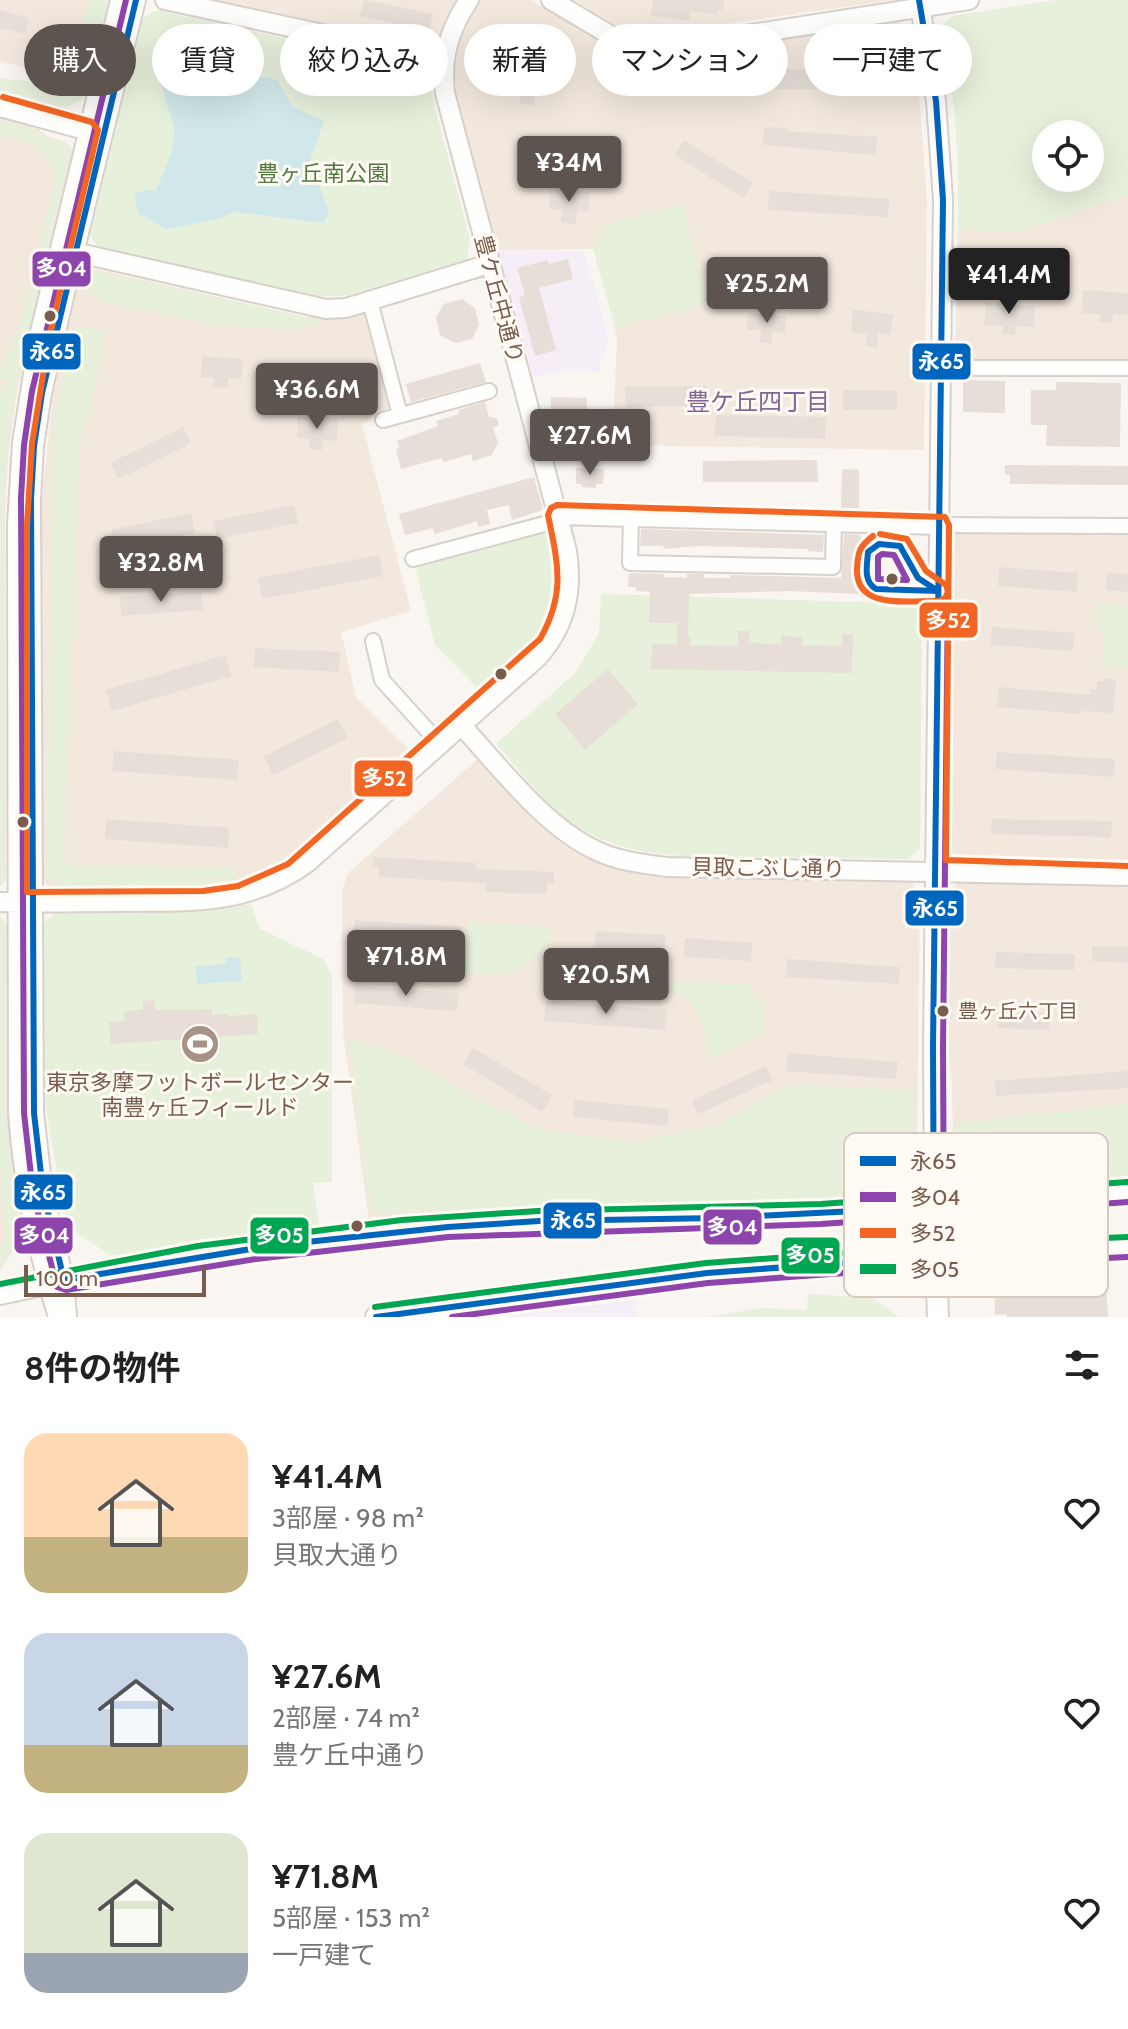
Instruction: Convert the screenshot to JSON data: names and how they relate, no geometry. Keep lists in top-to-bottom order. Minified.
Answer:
{"streets":{"street":["豊ケ丘中通り","貝取こぶし通り"]},"crossings":[["豊ケ丘中通り","貝取こぶし通り"]],"districts":["豊ケ丘四丁目"],"parks":["豊ヶ丘南公園"],"places":{"other":["豊ヶ丘六丁目"],"sports":["東京多摩フットボールセンター 南豊ヶ丘フィールド"]},"lines":["transit line 永65","transit line 多04","transit line 多52","transit line 多05"],"legend":["永65","多04","多52","多05"],"scale_bar":"100 m","page":{"chip":["購入","賃貸","絞り込み","新着","マンション","一戸建て"],"price":["¥34M","¥41.4M","¥25.2M","¥36.6M","¥27.6M","¥32.8M","¥71.8M","¥20.5M"],"scale":"100 m","heading":"8件の物件","list":[{"name":"¥41.4M","note":"3部屋 · 98 m² · 貝取大通り"},{"name":"¥27.6M","note":"2部屋 · 74 m² · 豊ケ丘中通り"},{"name":"¥71.8M","note":"5部屋 · 153 m² · 一戸建て"}]}}
